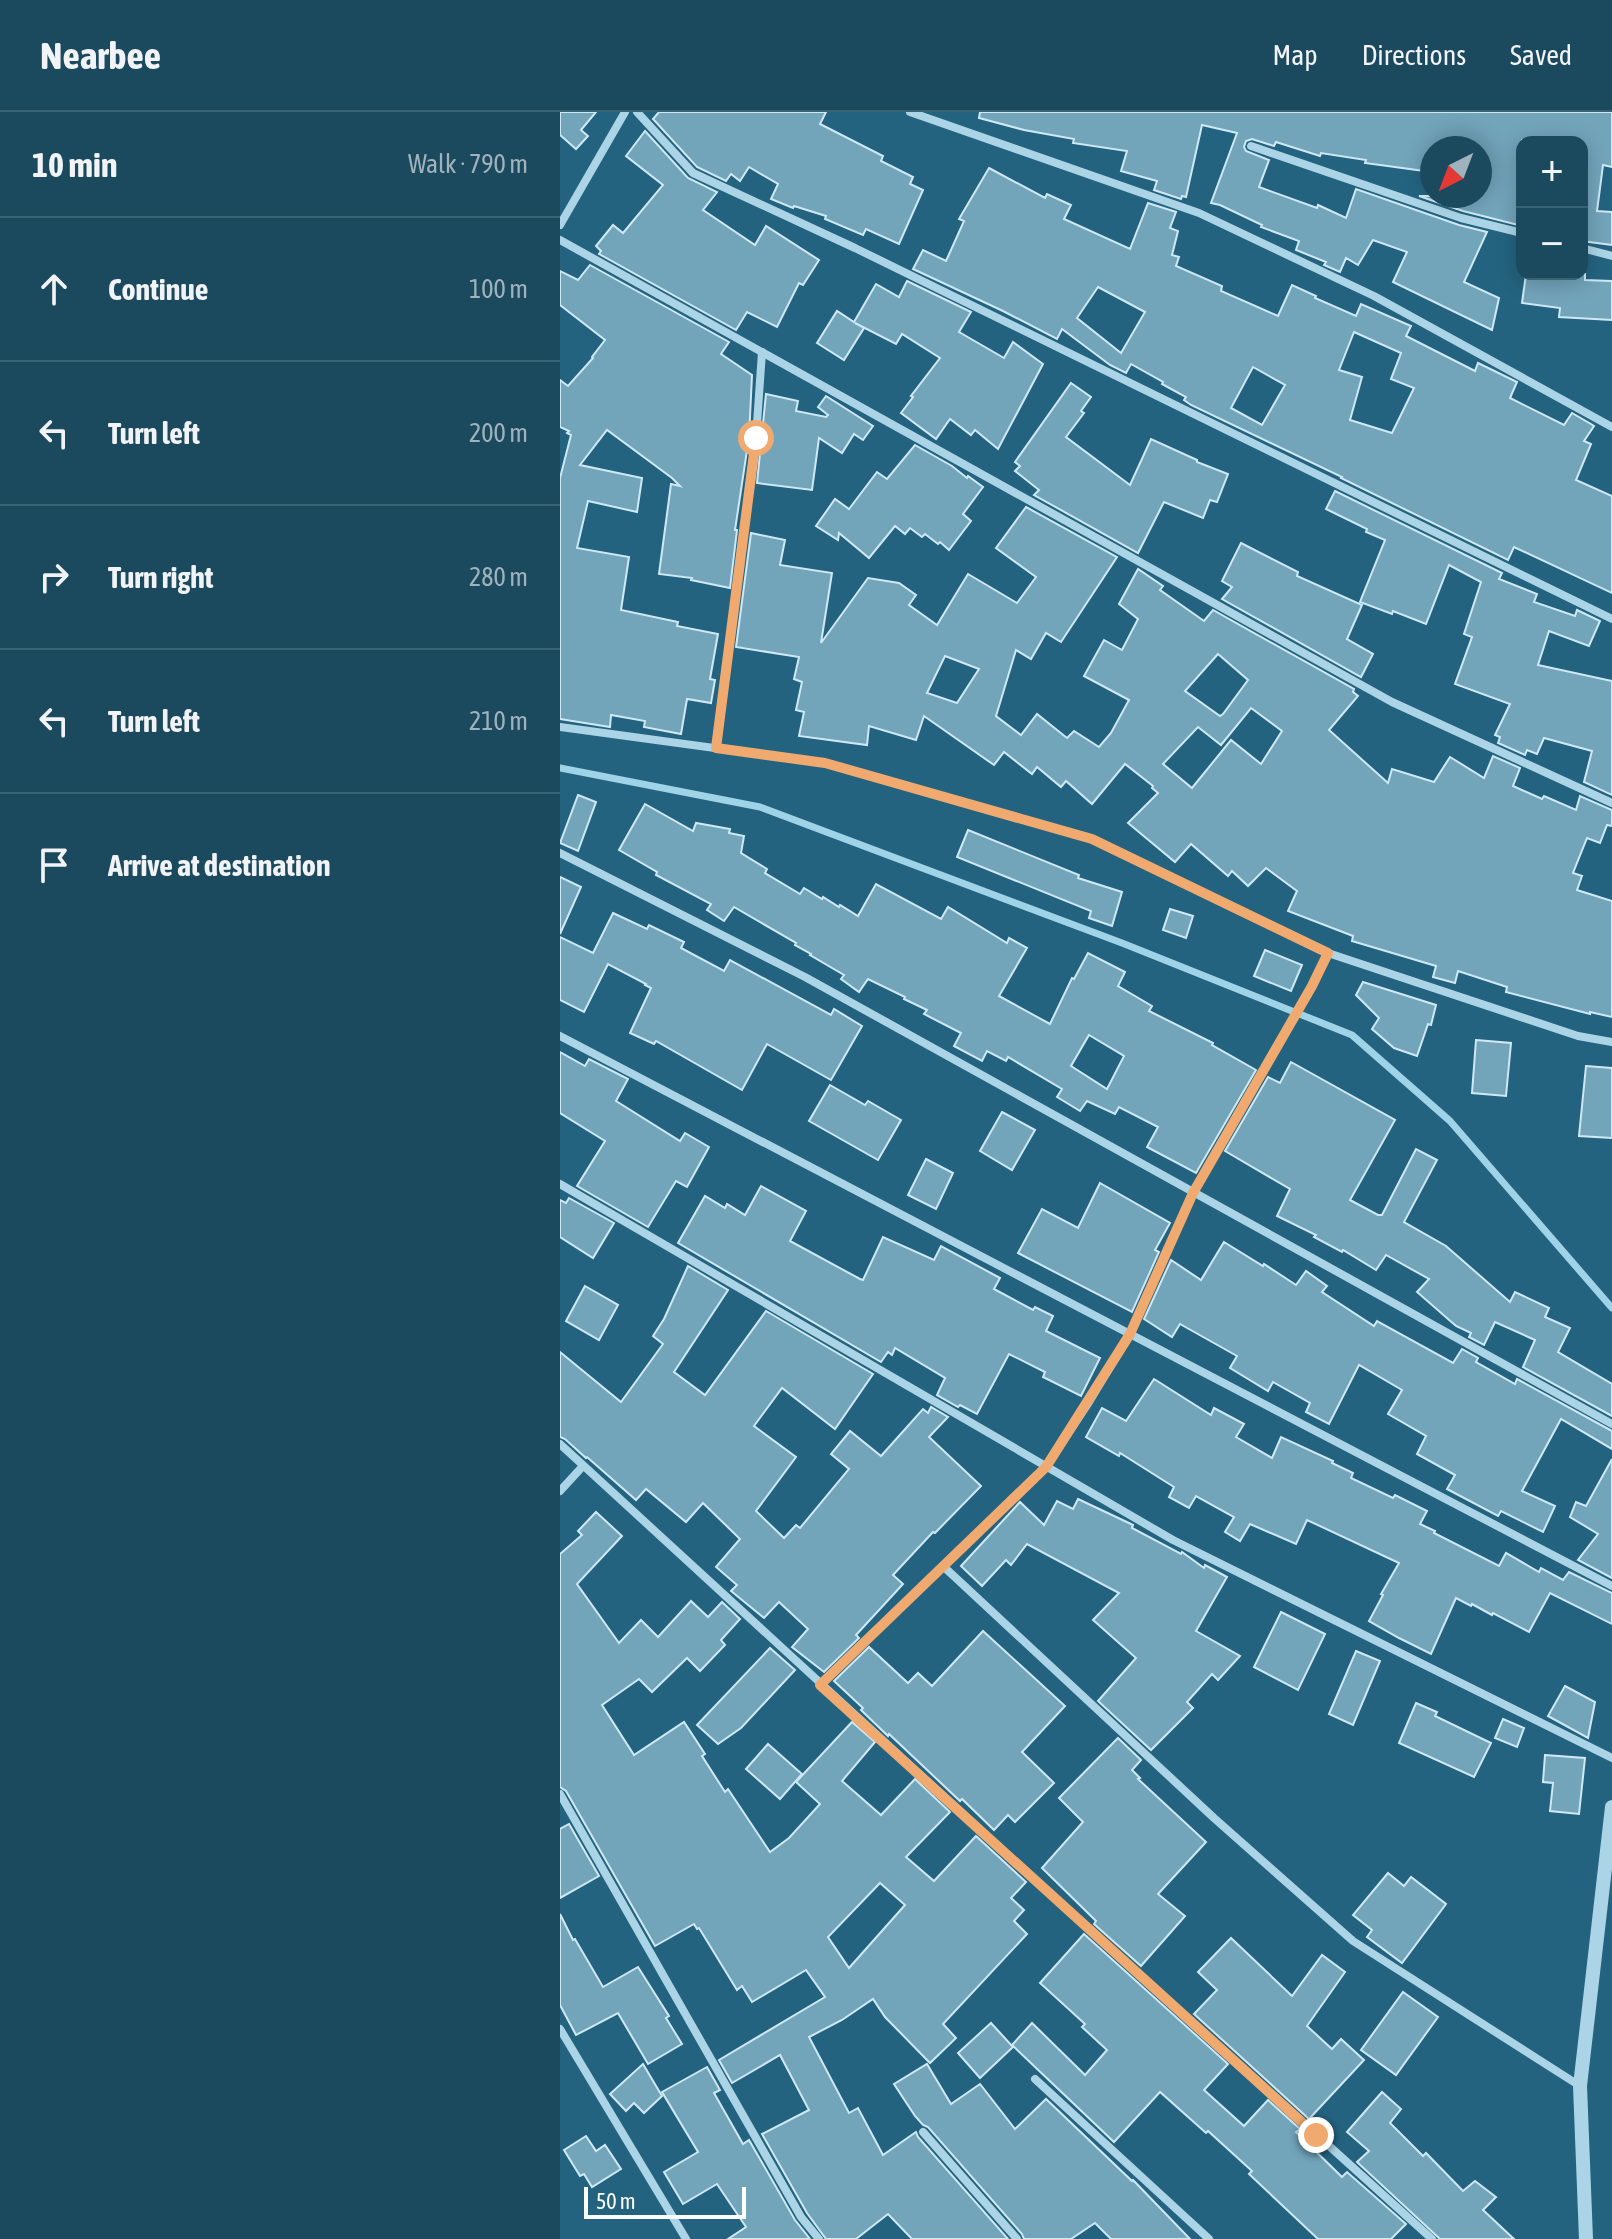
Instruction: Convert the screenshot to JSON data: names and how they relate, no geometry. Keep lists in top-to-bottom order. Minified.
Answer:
{"scale_bar":"50 m","north":"bottom left","page":{"header":"Nearbee","nav":["Map","Directions","Saved"],"heading":["10 min","Walk · 790 m"],"map_buttons":["+","−"],"list":[["Continue","100 m"],["Turn left","200 m"],["Turn right","280 m"],["Turn left","210 m"],"Arrive at destination"],"scale":"50 m"}}
